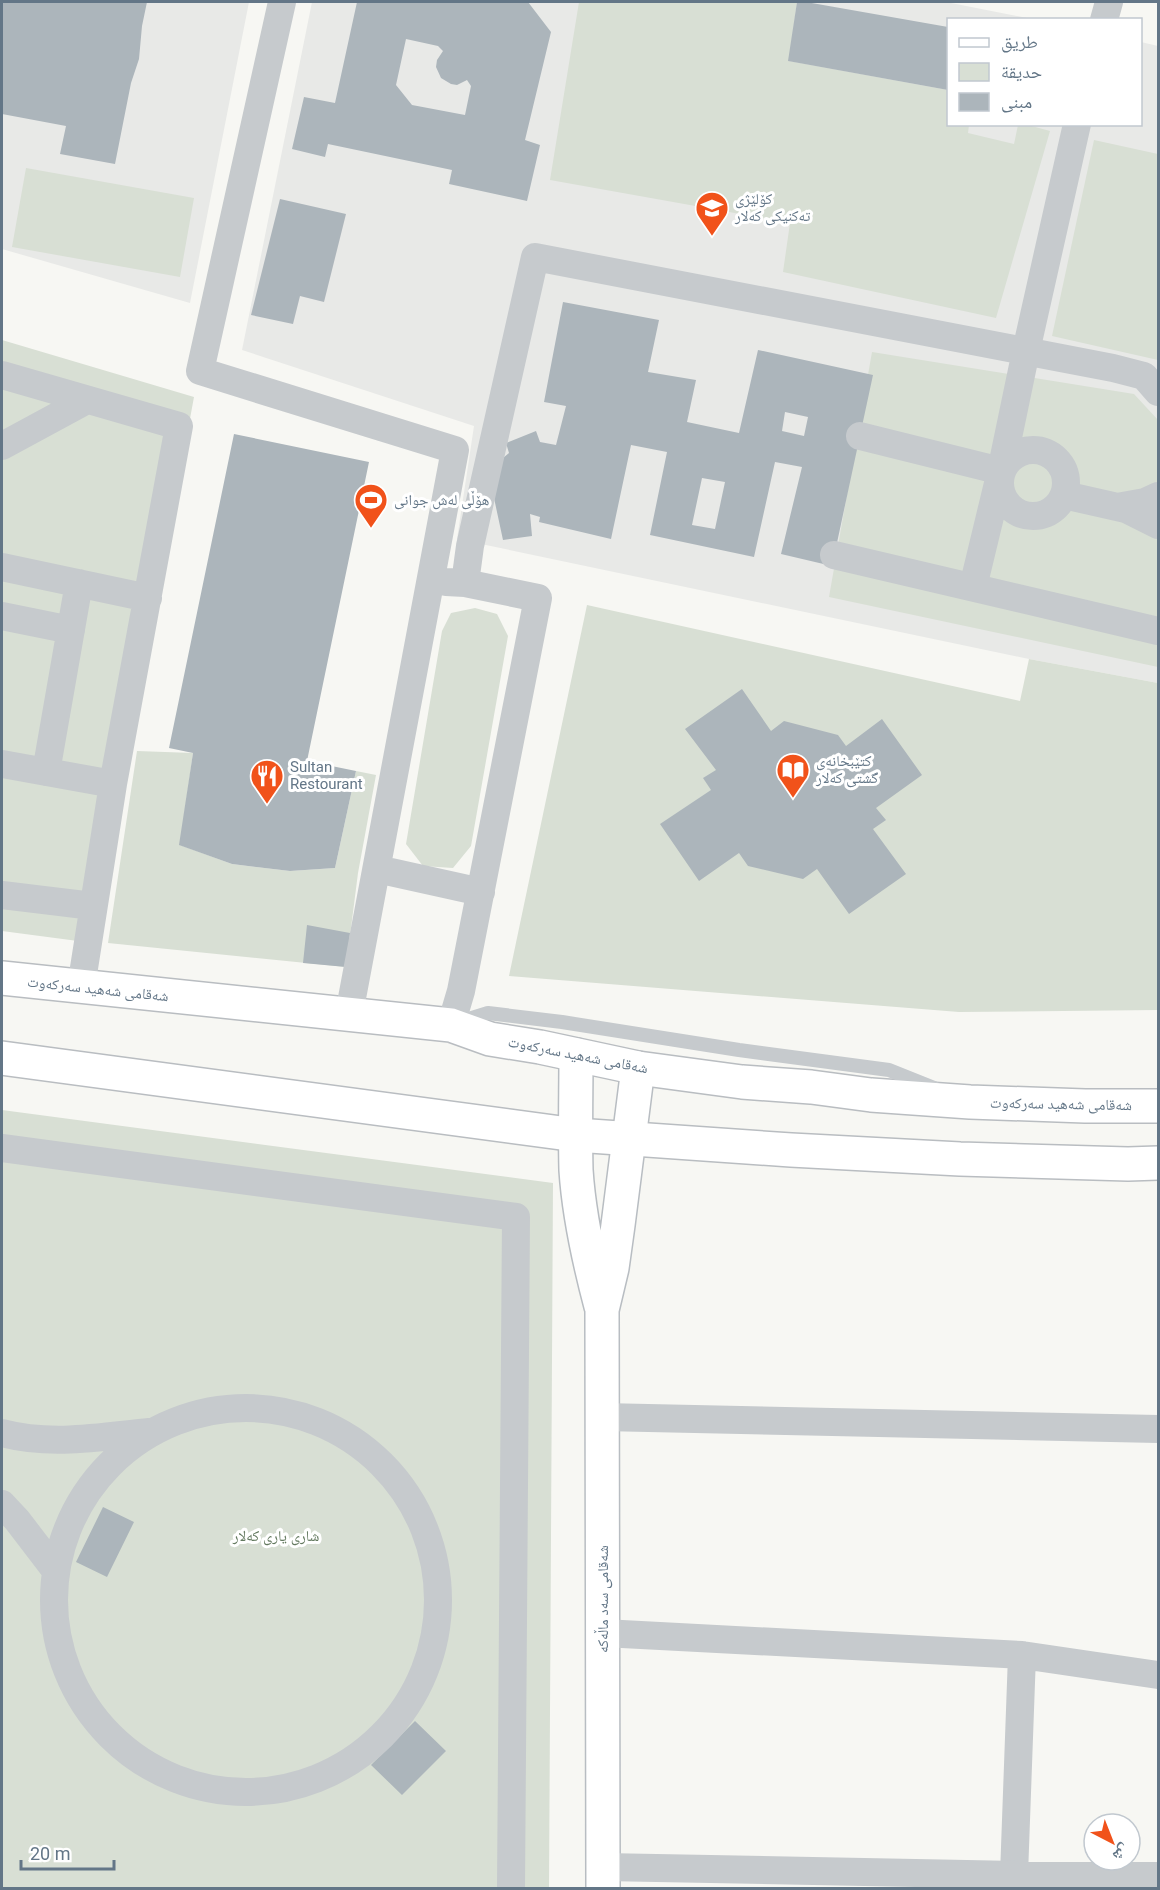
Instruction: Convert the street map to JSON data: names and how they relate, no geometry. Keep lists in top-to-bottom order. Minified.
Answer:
{"streets":{"main road":["شەقامی شەهید سەرکەوت","شەقامی سەد ماڵەکە"]},"parks":["شاری یاری کەلار"],"places":{"school or university":["کۆلێژی تەکنیکی کەلار"],"sports":["هۆڵی لەش جوانی"],"library":["کتێبخانەی گشتی کەلار"],"restaurant":["Sultan Restourant"]},"legend":["طريق","حديقة","مبنى"],"scale_bar":"20 m","north":"bottom right"}
